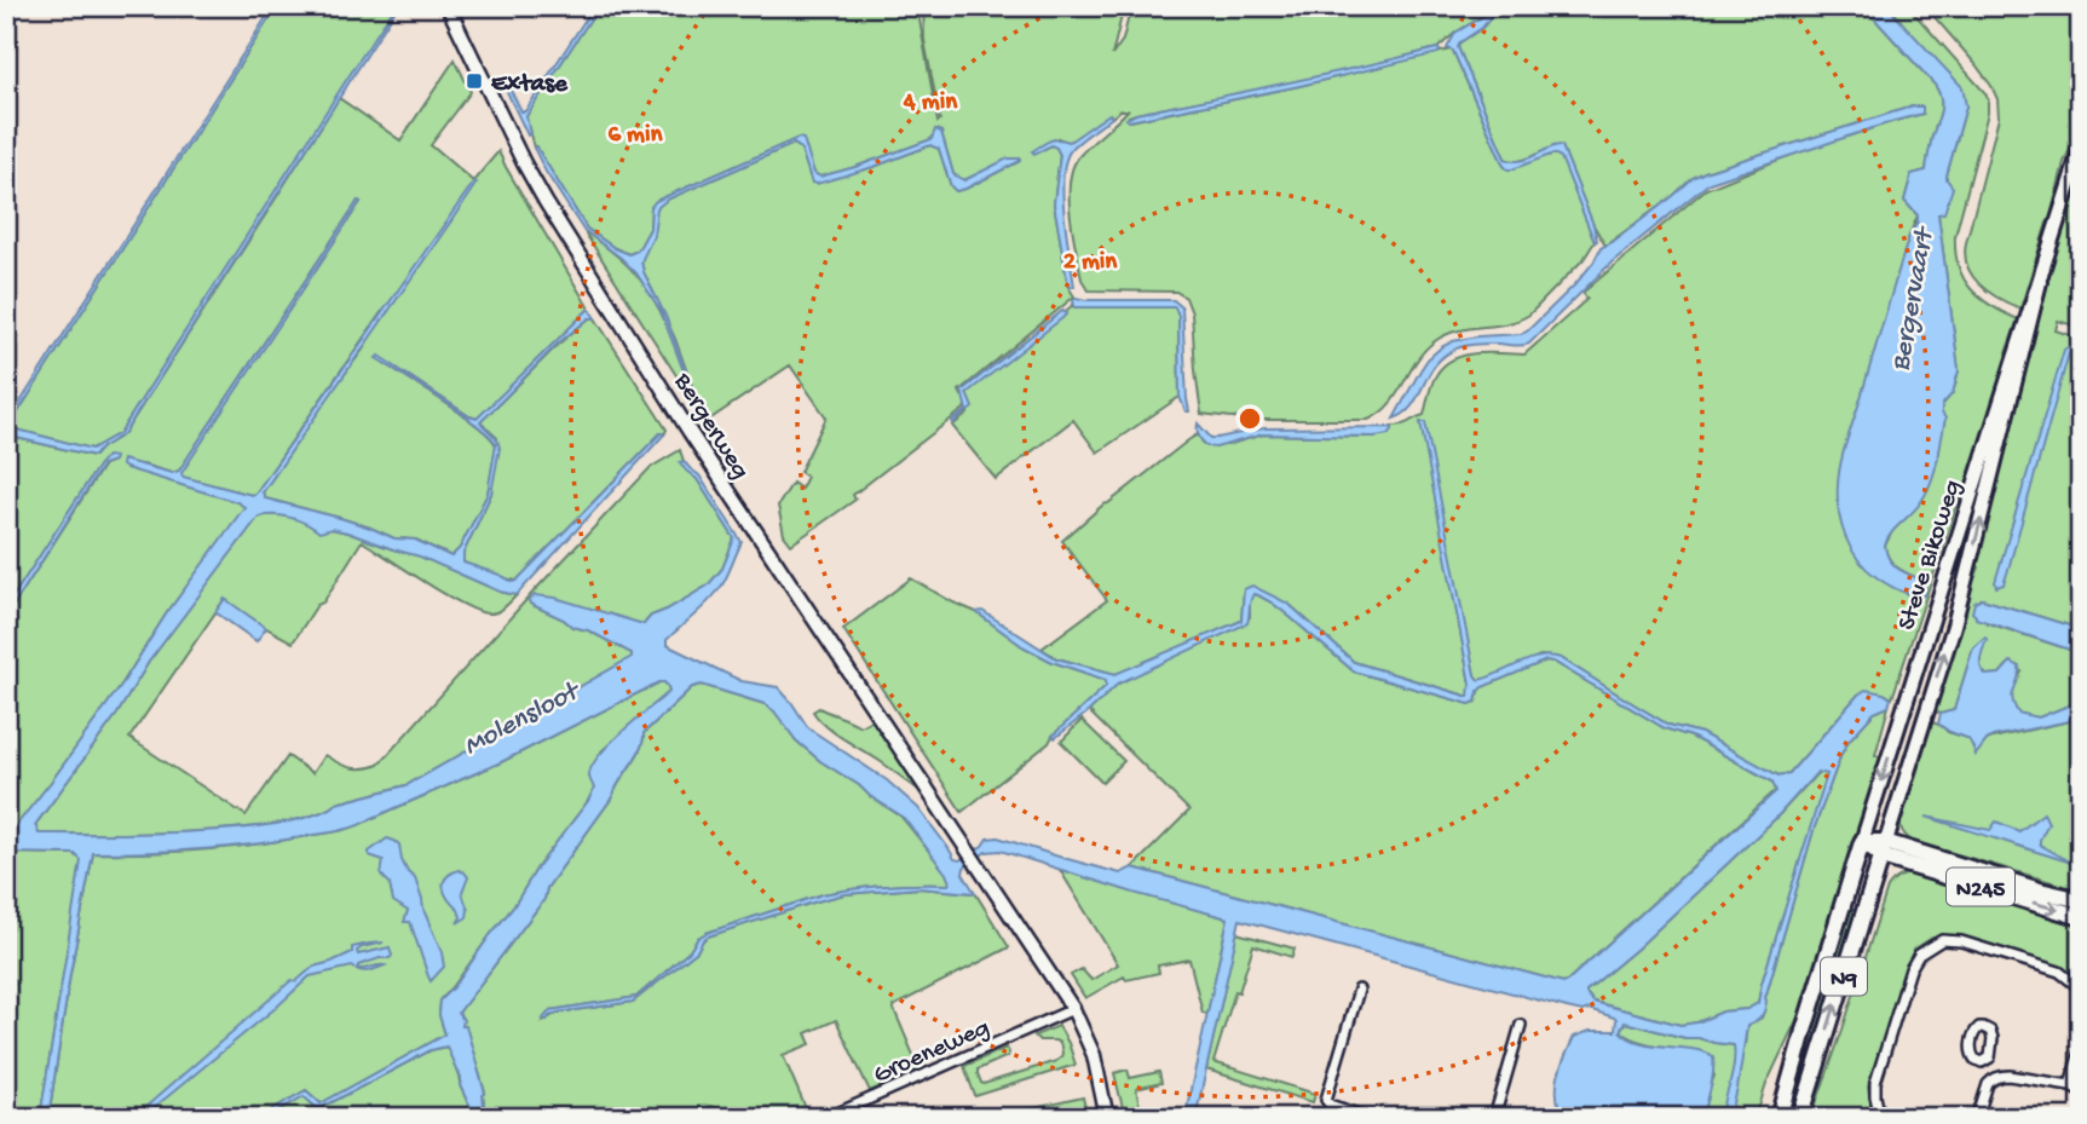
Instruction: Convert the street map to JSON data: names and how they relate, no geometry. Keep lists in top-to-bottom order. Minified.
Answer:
{"streets":{"highway":["N245","N9"],"main road":["Bergerweg","Steve Bikoweg"],"street":["Groeneweg"]},"crossings":[["Bergerweg","Groeneweg"],["Steve Bikoweg","N245"],["Steve Bikoweg","N9"],["N245","N9"]],"water":["Bergervaart","Molensloot"],"places":{"transit":["Extase"]},"rings":["4 min","6 min","2 min"]}
